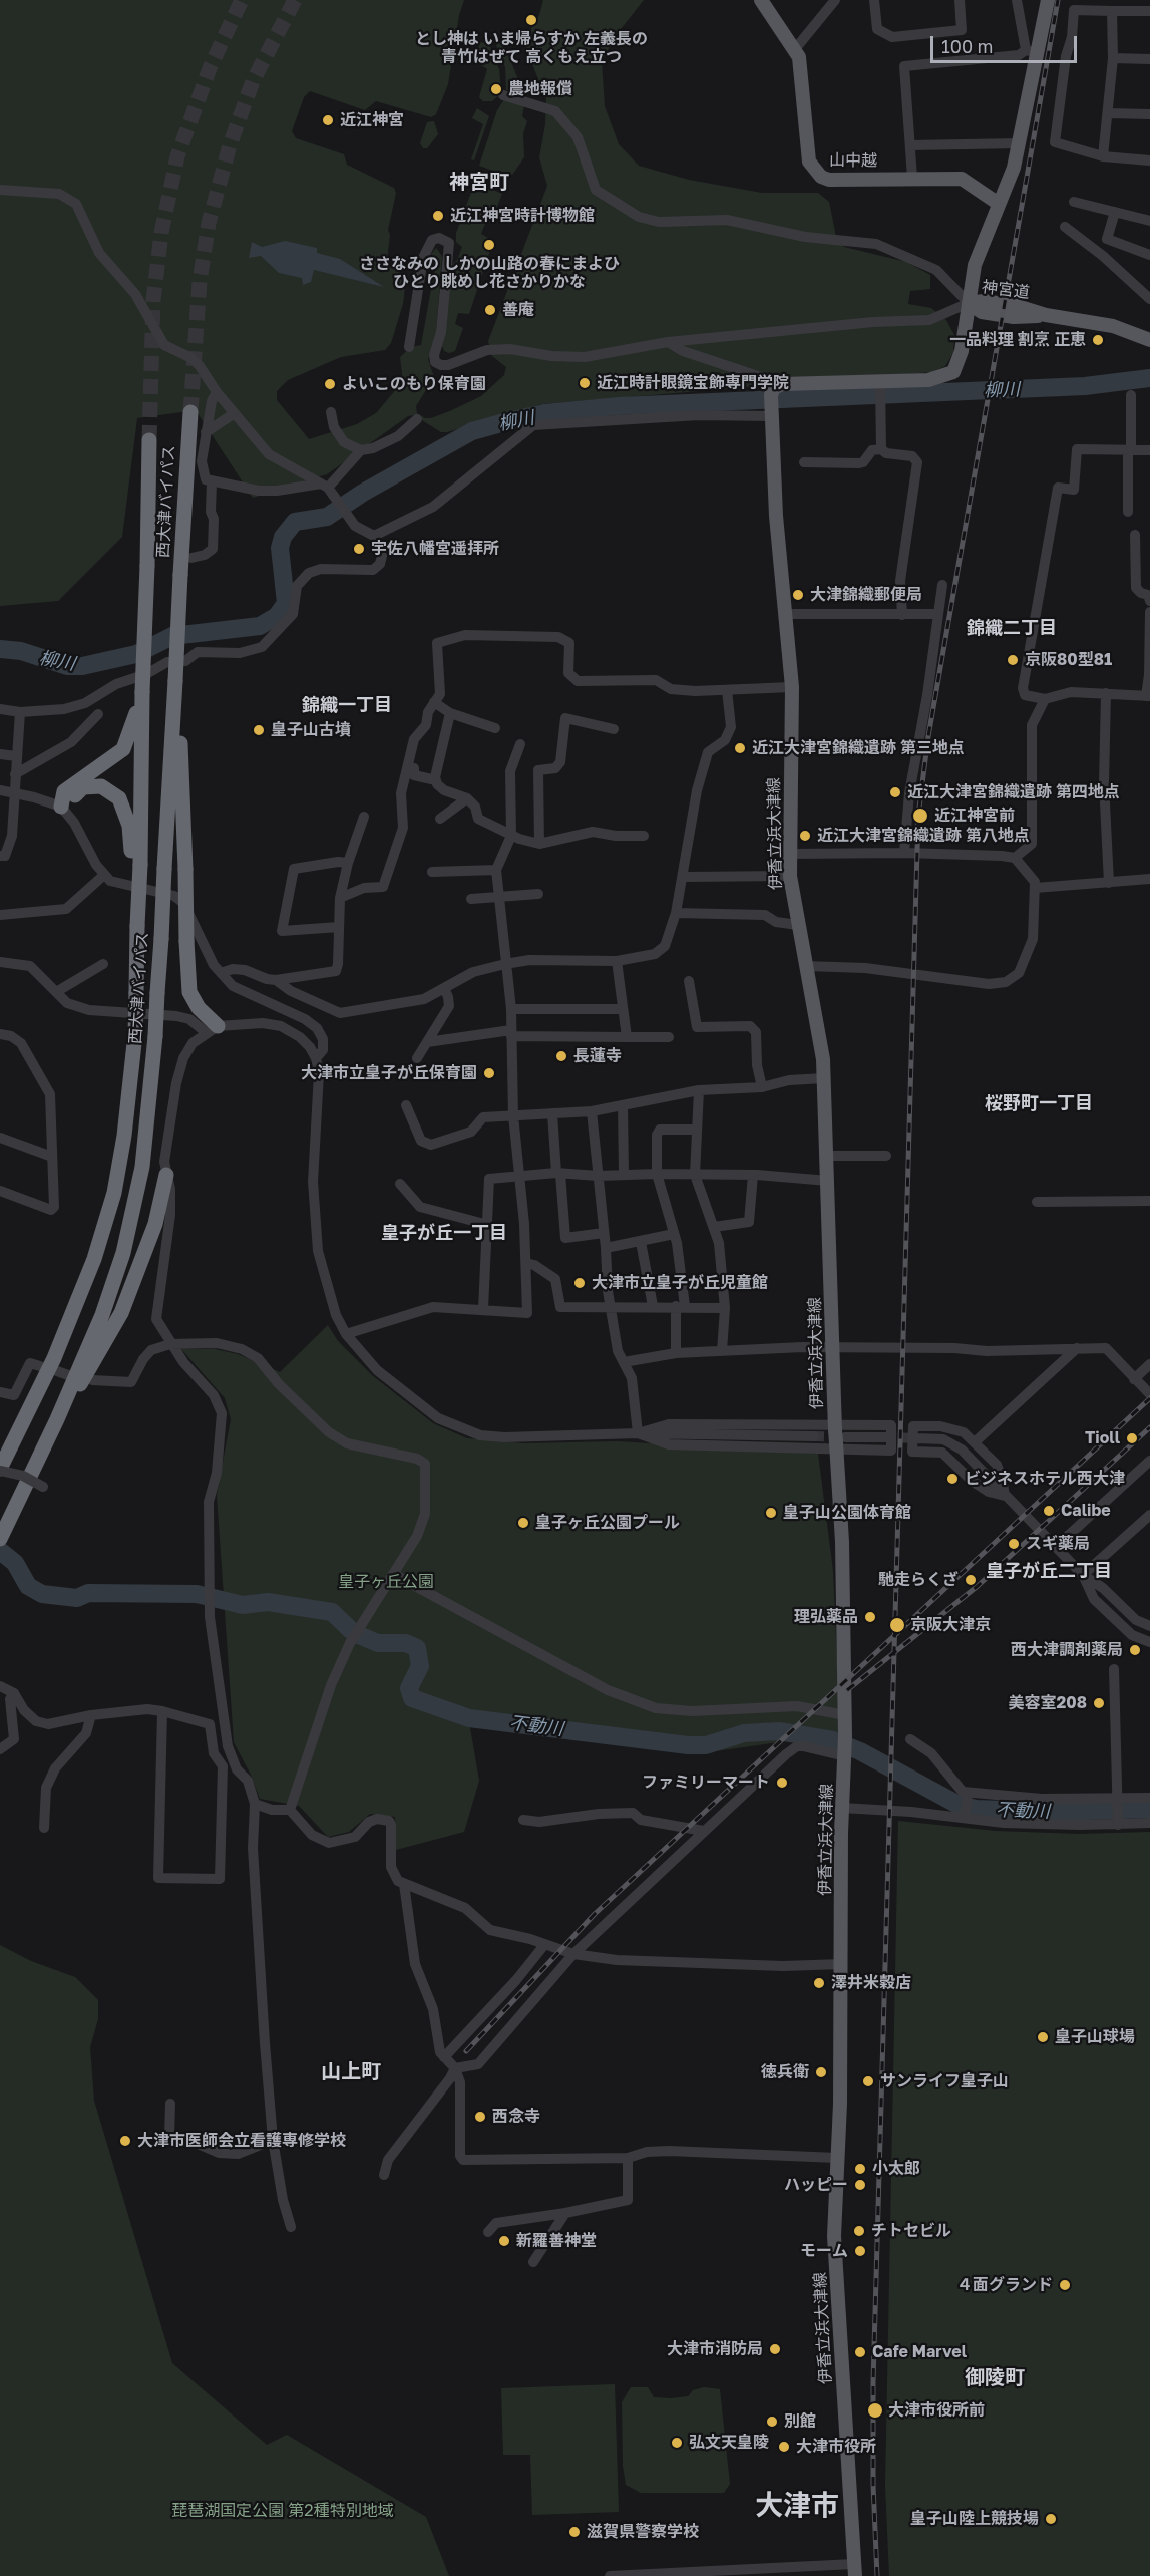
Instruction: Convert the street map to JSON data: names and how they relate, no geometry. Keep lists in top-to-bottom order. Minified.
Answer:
{"streets":{"highway":["西大津バイパス"],"main road":["山中越","神宮道","伊香立浜大津線"]},"districts":["神宮町","錦織二丁目","錦織一丁目","桜野町一丁目","皇子が丘一丁目","皇子が丘二丁目","山上町","御陵町","大津市"],"water":["柳川","不動川"],"parks":["皇子ヶ丘公園","琵琶湖国定公園 第2種特別地域"],"places":["とし神は いま帰らすか 左義長の 青竹はぜて 高くもえ立つ","農地報償","近江神宮","近江神宮時計博物館","ささなみの しかの山路の春にまよひ ひとり眺めし花さかりかな","善庵","一品料理 割烹 正恵","近江時計眼鏡宝飾専門学院","よいこのもり保育園","宇佐八幡宮遥拝所","大津錦織郵便局","京阪80型81","皇子山古墳","近江大津宮錦織遺跡 第三地点","近江大津宮錦織遺跡 第四地点","近江神宮前","近江大津宮錦織遺跡 第八地点","長蓮寺","大津市立皇子が丘保育園","大津市立皇子が丘児童館","Tioll","ビジネスホテル西大津","Calibe","皇子山公園体育館","皇子ヶ丘公園プール","スギ薬局","馳走らくざ","理弘薬品","京阪大津京","西大津調剤薬局","美容室208","ファミリーマート","澤井米穀店","皇子山球場","徳兵衛","サンライフ皇子山","西念寺","大津市医師会立看護専修学校","小太郎","ハッピー","チトセビル","新羅善神堂","モーム","４面グランド","大津市消防局","Cafe Marvel","大津市役所前","別館","弘文天皇陵","大津市役所","皇子山陸上競技場","滋賀県警察学校"],"scale_bar":"100 m"}
